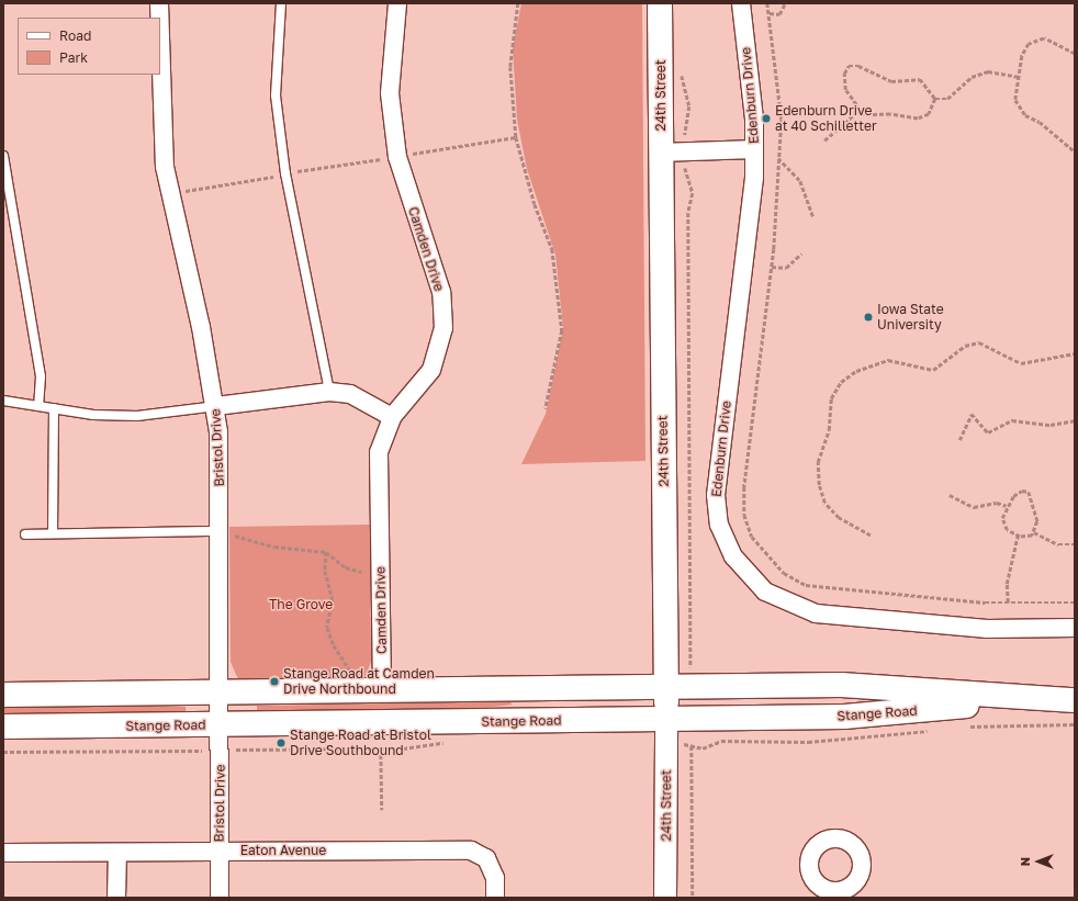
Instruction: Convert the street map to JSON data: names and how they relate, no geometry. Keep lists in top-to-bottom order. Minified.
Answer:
{"streets":{"main road":["24th Street","Stange Road"],"street":["Edenburn Drive","Camden Drive","Bristol Drive","Eaton Avenue"]},"crossings":[["24th Street","Stange Road"],["Camden Drive","Stange Road"],["Bristol Drive","Stange Road"],["Bristol Drive","Eaton Avenue"]],"parks":["The Grove"],"places":["Edenburn Drive at 40 Schilletter","Iowa State University","Stange Road at Camden Drive Northbound","Stange Road at Bristol Drive Southbound"],"legend":["Road","Park"],"north":"left"}
